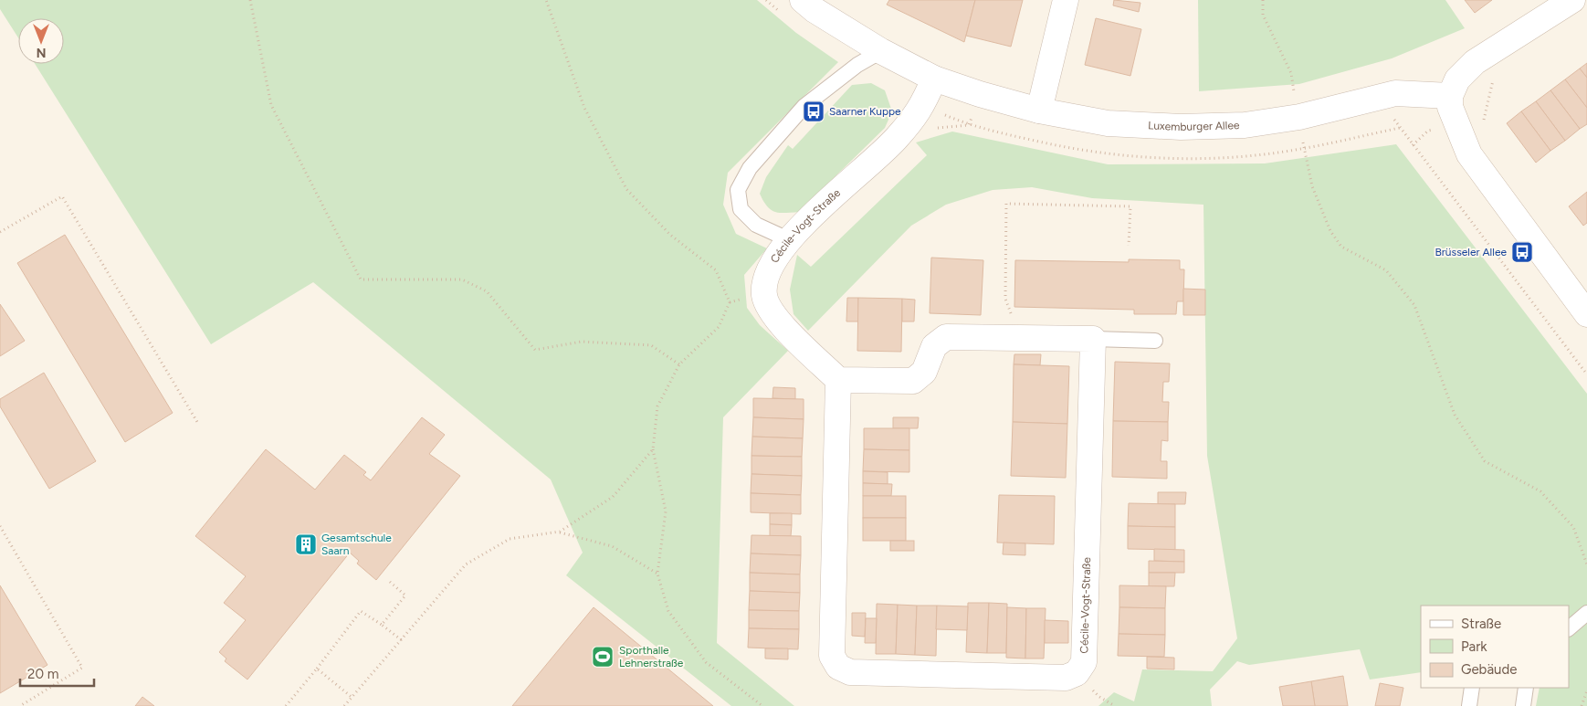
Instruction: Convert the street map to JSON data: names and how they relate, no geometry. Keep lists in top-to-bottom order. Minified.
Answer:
{"streets":{"street":["Luxemburger Allee","Cécile-Vogt-Straße"]},"crossings":[["Luxemburger Allee","Cécile-Vogt-Straße"]],"places":{"bus stop":["Saarner Kuppe","Brüsseler Allee"],"building":["Gesamtschule Saarn"],"sports":["Sporthalle Lehnerstraße"]},"legend":["Straße","Park","Gebäude"],"scale_bar":"20 m","north":"bottom"}
